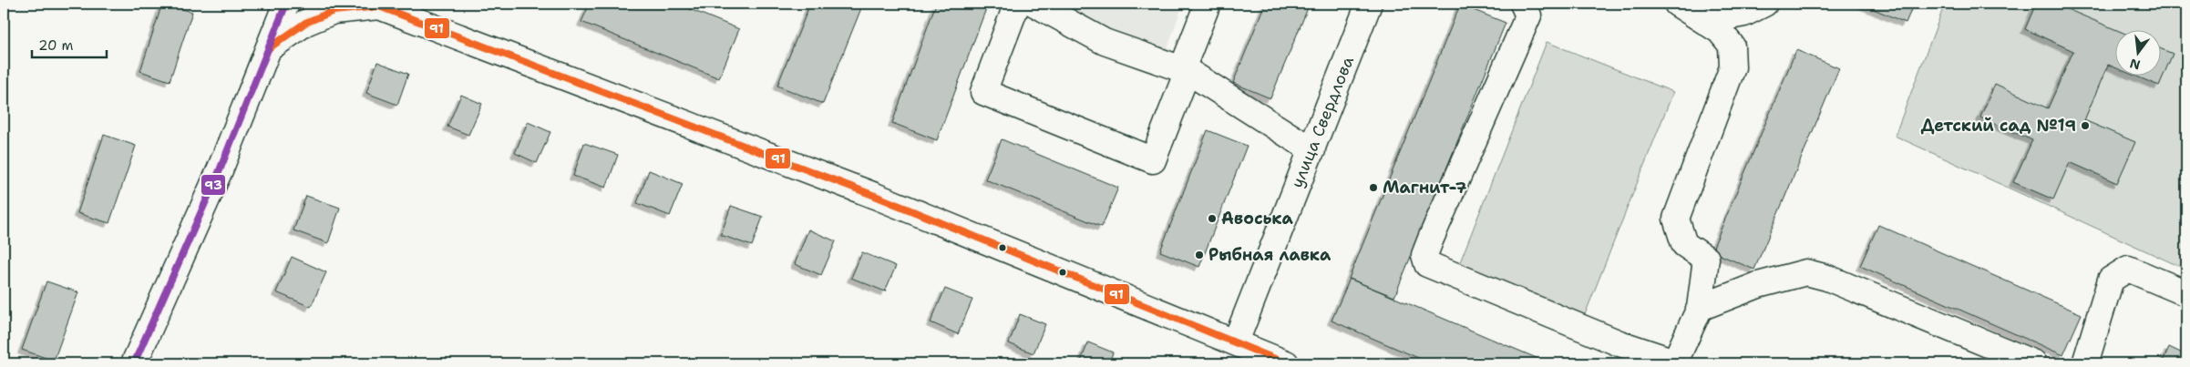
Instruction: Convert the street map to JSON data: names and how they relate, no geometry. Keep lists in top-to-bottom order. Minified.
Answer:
{"streets":{"street":["улица Свердлова"]},"places":["Детский сад №19","Магнит-7","Авоська","Рыбная лавка"],"lines":["transit line 93","transit line 91"],"scale_bar":"20 m","north":"bottom"}
